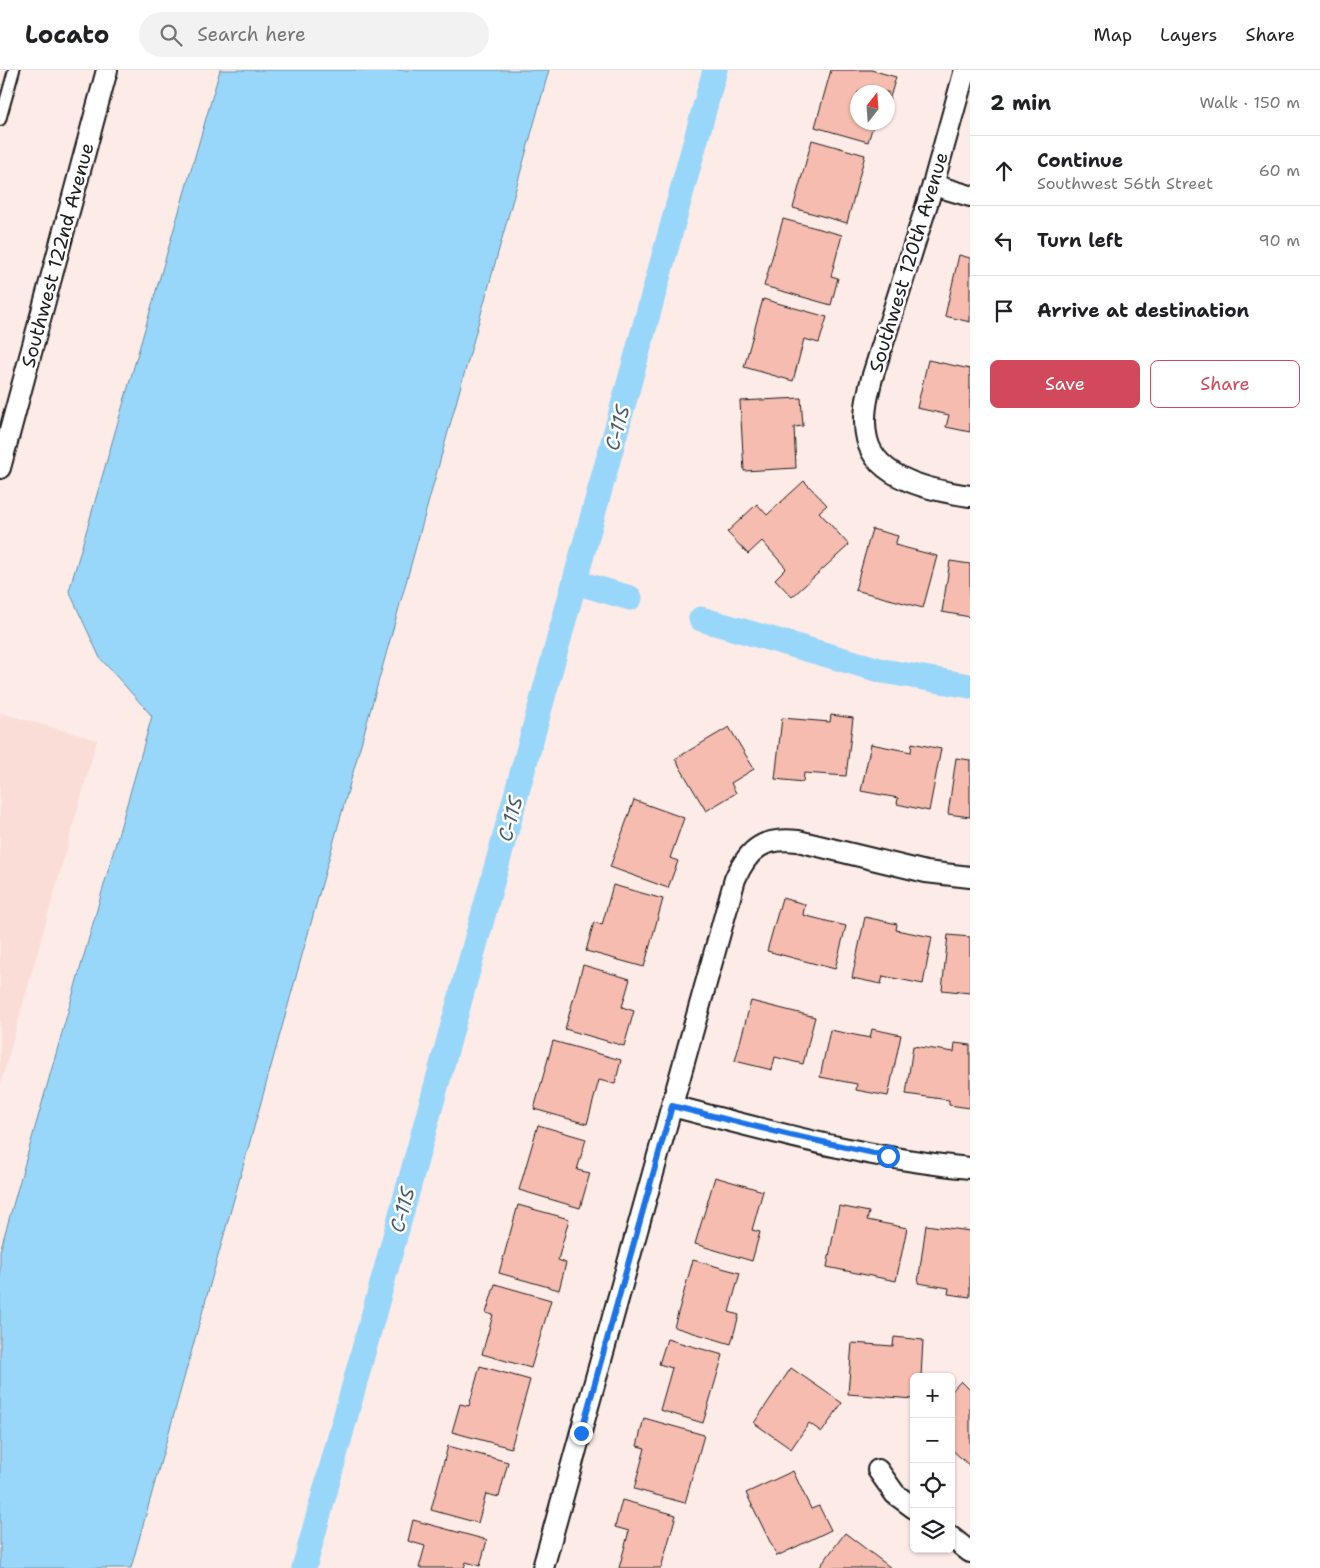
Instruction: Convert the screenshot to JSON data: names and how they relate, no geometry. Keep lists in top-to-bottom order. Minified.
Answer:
{"streets":{"street":["Southwest 122nd Avenue","Southwest 120th Avenue"]},"water":["C-11S"],"north":"top","page":{"header":"Locato","search":"Search here","nav":["Map","Layers","Share"],"heading":["2 min","Walk · 150 m"],"list":[["Continue","Southwest 56th Street","60 m"],["Turn left","90 m"],"Arrive at destination"],"buttons":["Save","Share"],"map_buttons":["+","−"]}}
